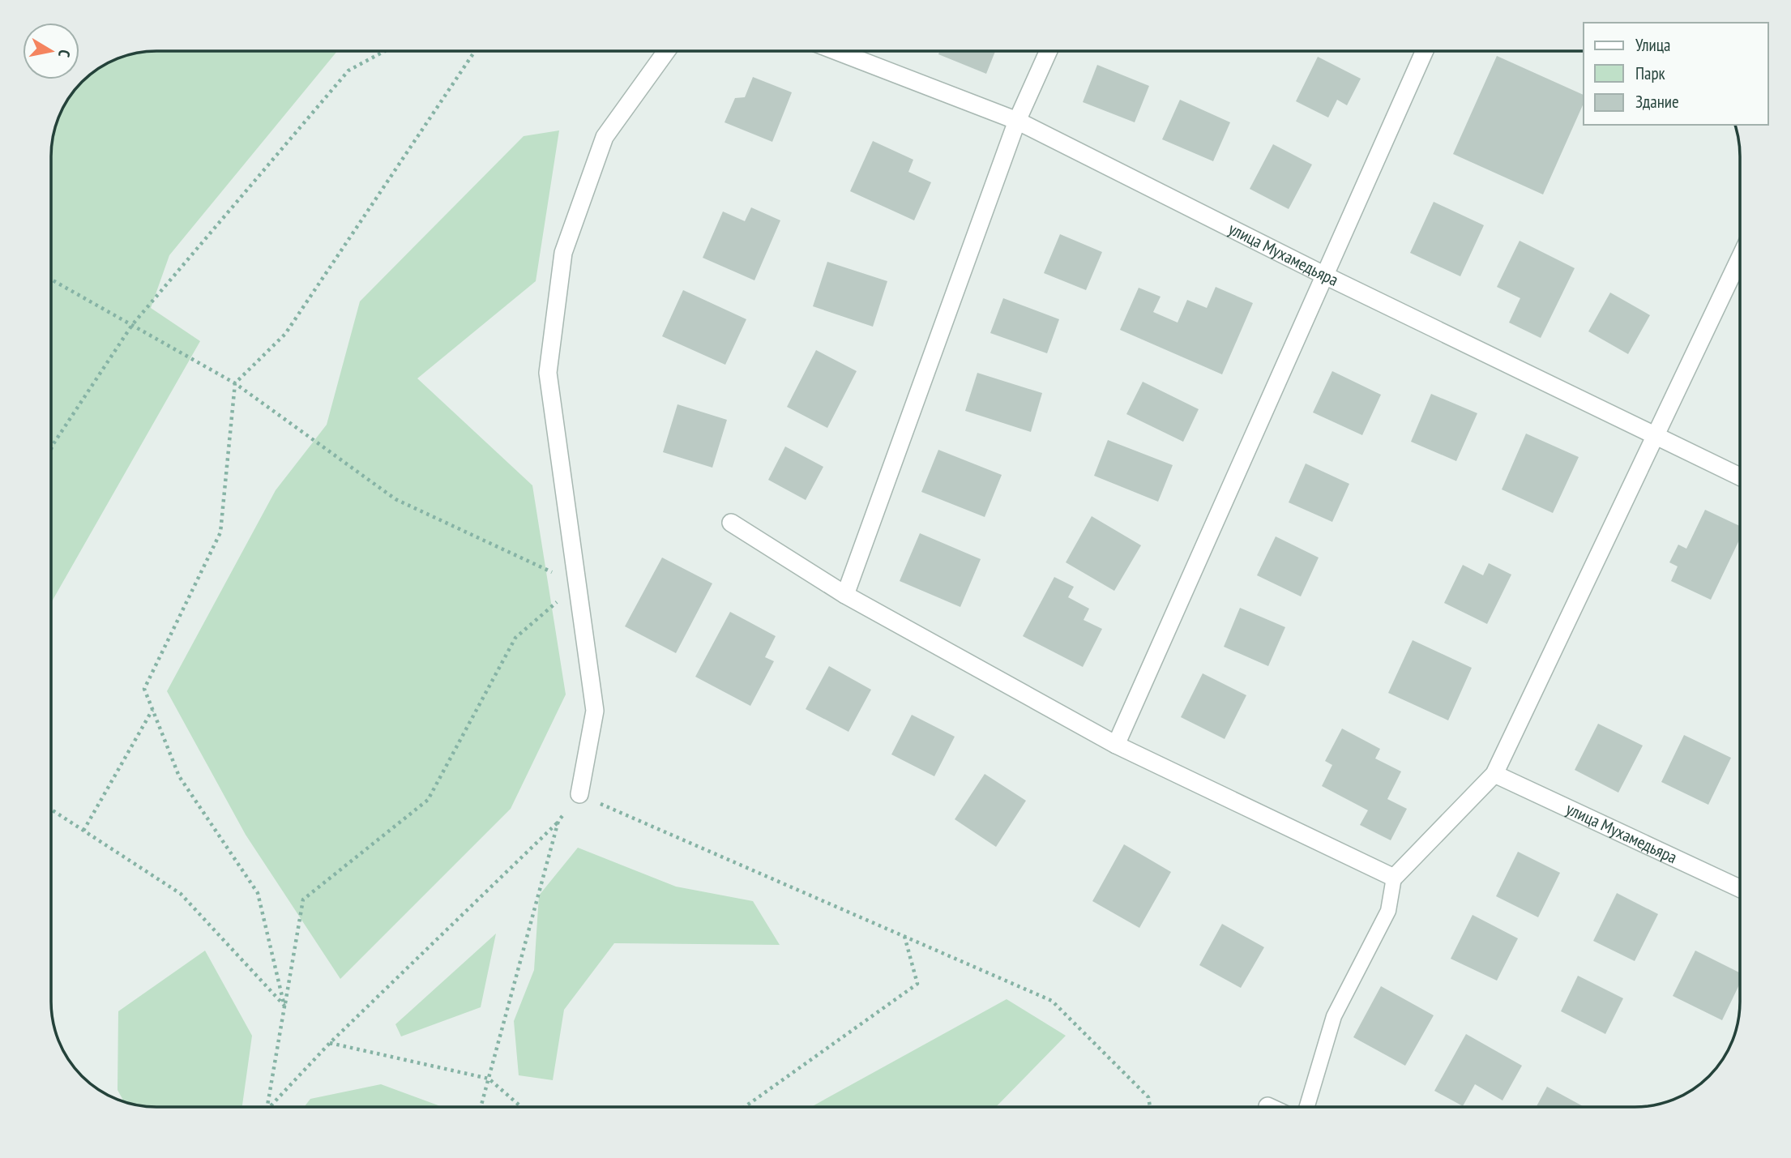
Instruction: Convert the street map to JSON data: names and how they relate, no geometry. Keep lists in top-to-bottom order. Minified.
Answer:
{"streets":{"street":["улица Мухамедьяра"]},"legend":["Улица","Парк","Здание"],"north":"right"}
